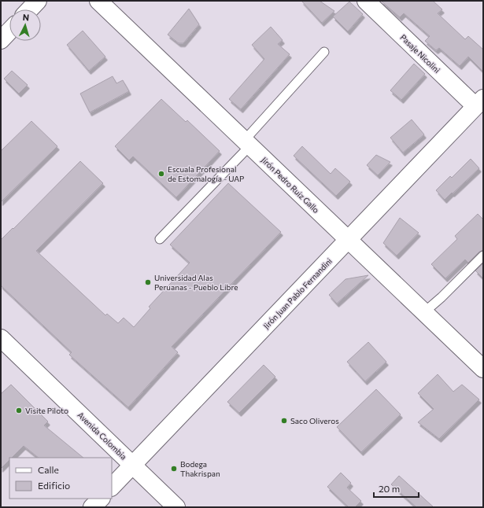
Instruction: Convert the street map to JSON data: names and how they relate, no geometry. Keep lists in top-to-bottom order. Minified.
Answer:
{"streets":{"street":["Pasaje Nicolini","Jirón Pedro Ruiz Gallo","Jirón Juan Pablo Fernandini","Avenida Colombia"]},"crossings":[["Pasaje Nicolini","Jirón Juan Pablo Fernandini"],["Jirón Pedro Ruiz Gallo","Jirón Juan Pablo Fernandini"],["Jirón Juan Pablo Fernandini","Avenida Colombia"]],"places":["Escuala Profesional de Estomalogía - UAP","Universidad Alas Peruanas - Pueblo Libre","Visite Piloto","Saco Oliveros","Bodega Thakrispan"],"legend":["Calle","Edificio"],"scale_bar":"20 m","north":"top"}
